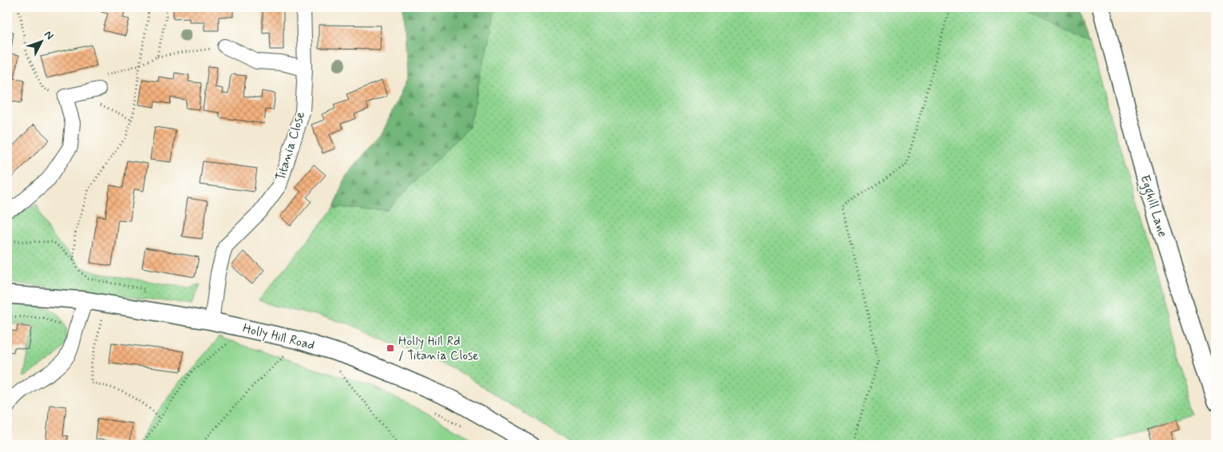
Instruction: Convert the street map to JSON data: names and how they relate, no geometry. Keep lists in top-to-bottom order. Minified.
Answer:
{"streets":{"street":["Titania Close","Egghill Lane","Holly Hill Road"]},"crossings":[["Titania Close","Holly Hill Road"]],"places":{"transit":["Holly Hill Rd / Titania Close"]},"north":"top right"}
